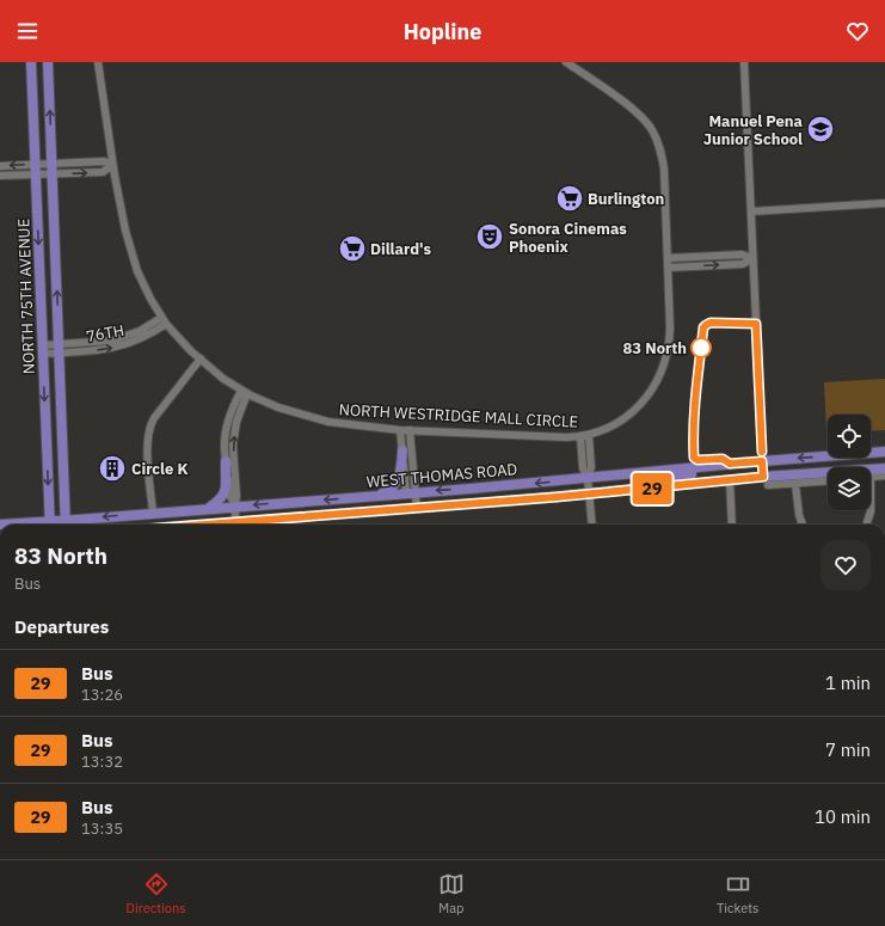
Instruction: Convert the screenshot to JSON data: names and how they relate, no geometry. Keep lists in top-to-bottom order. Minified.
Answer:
{"streets":{"main road":["NORTH 75TH AVENUE","WEST THOMAS ROAD"],"street":["76TH","NORTH WESTRIDGE MALL CIRCLE"]},"crossings":[["NORTH 75TH AVENUE","76TH"],["NORTH 75TH AVENUE","WEST THOMAS ROAD"],["76TH","NORTH WESTRIDGE MALL CIRCLE"]],"places":{"school or university":["Manuel Pena Junior School"],"supermarket":["Burlington","Dillard's"],"theatre":["Sonora Cinemas Phoenix"],"other":["83 North"],"building":["Circle K"]},"lines":["bus line 29"],"page":{"header":"Hopline","on_map":"29","heading":[["83 North","Bus"],"Departures"],"list":[{"mark":"29","name":"Bus","note":"13:26","value":"1 min"},{"mark":"29","name":"Bus","note":"13:32","value":"7 min"},{"mark":"29","name":"Bus","note":"13:35","value":"10 min"}],"tabs":["Directions","Map","Tickets"]}}
